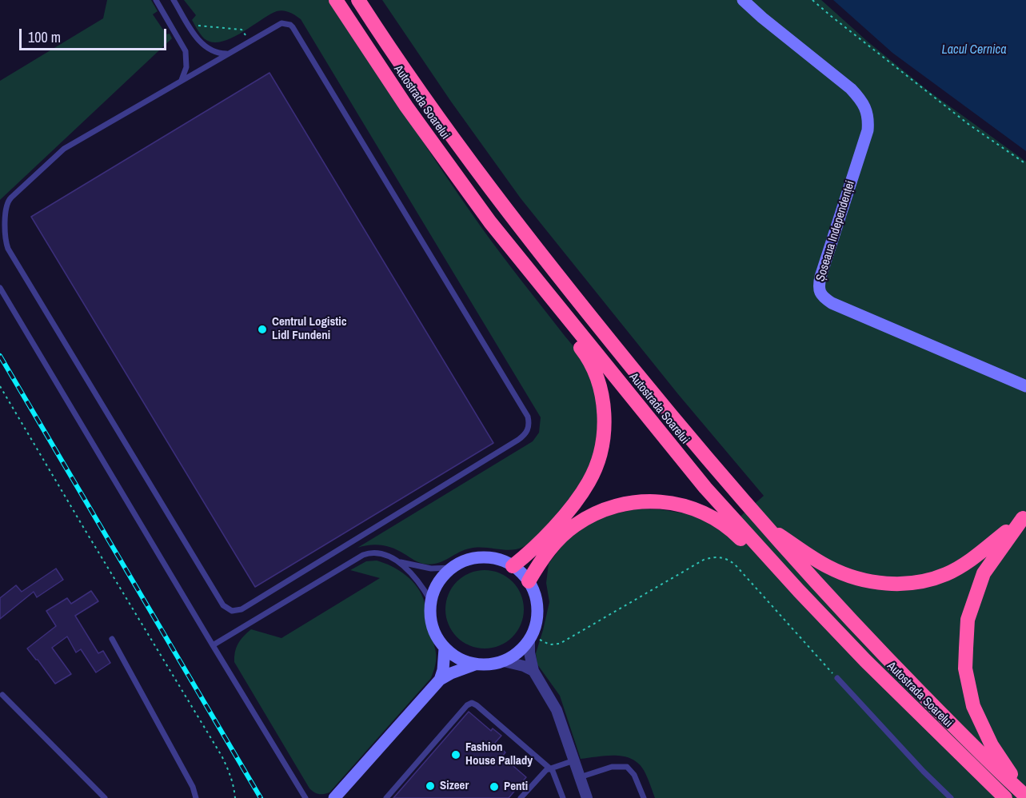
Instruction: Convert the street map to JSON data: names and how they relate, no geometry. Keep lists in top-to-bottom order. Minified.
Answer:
{"streets":{"highway":["Autostrada Soarelui"],"street":["Șoseaua Independenței"]},"water":["Lacul Cernica"],"places":["Centrul Logistic Lidl Fundeni","Fashion House Pallady","Sizeer","Penti"],"scale_bar":"100 m"}
